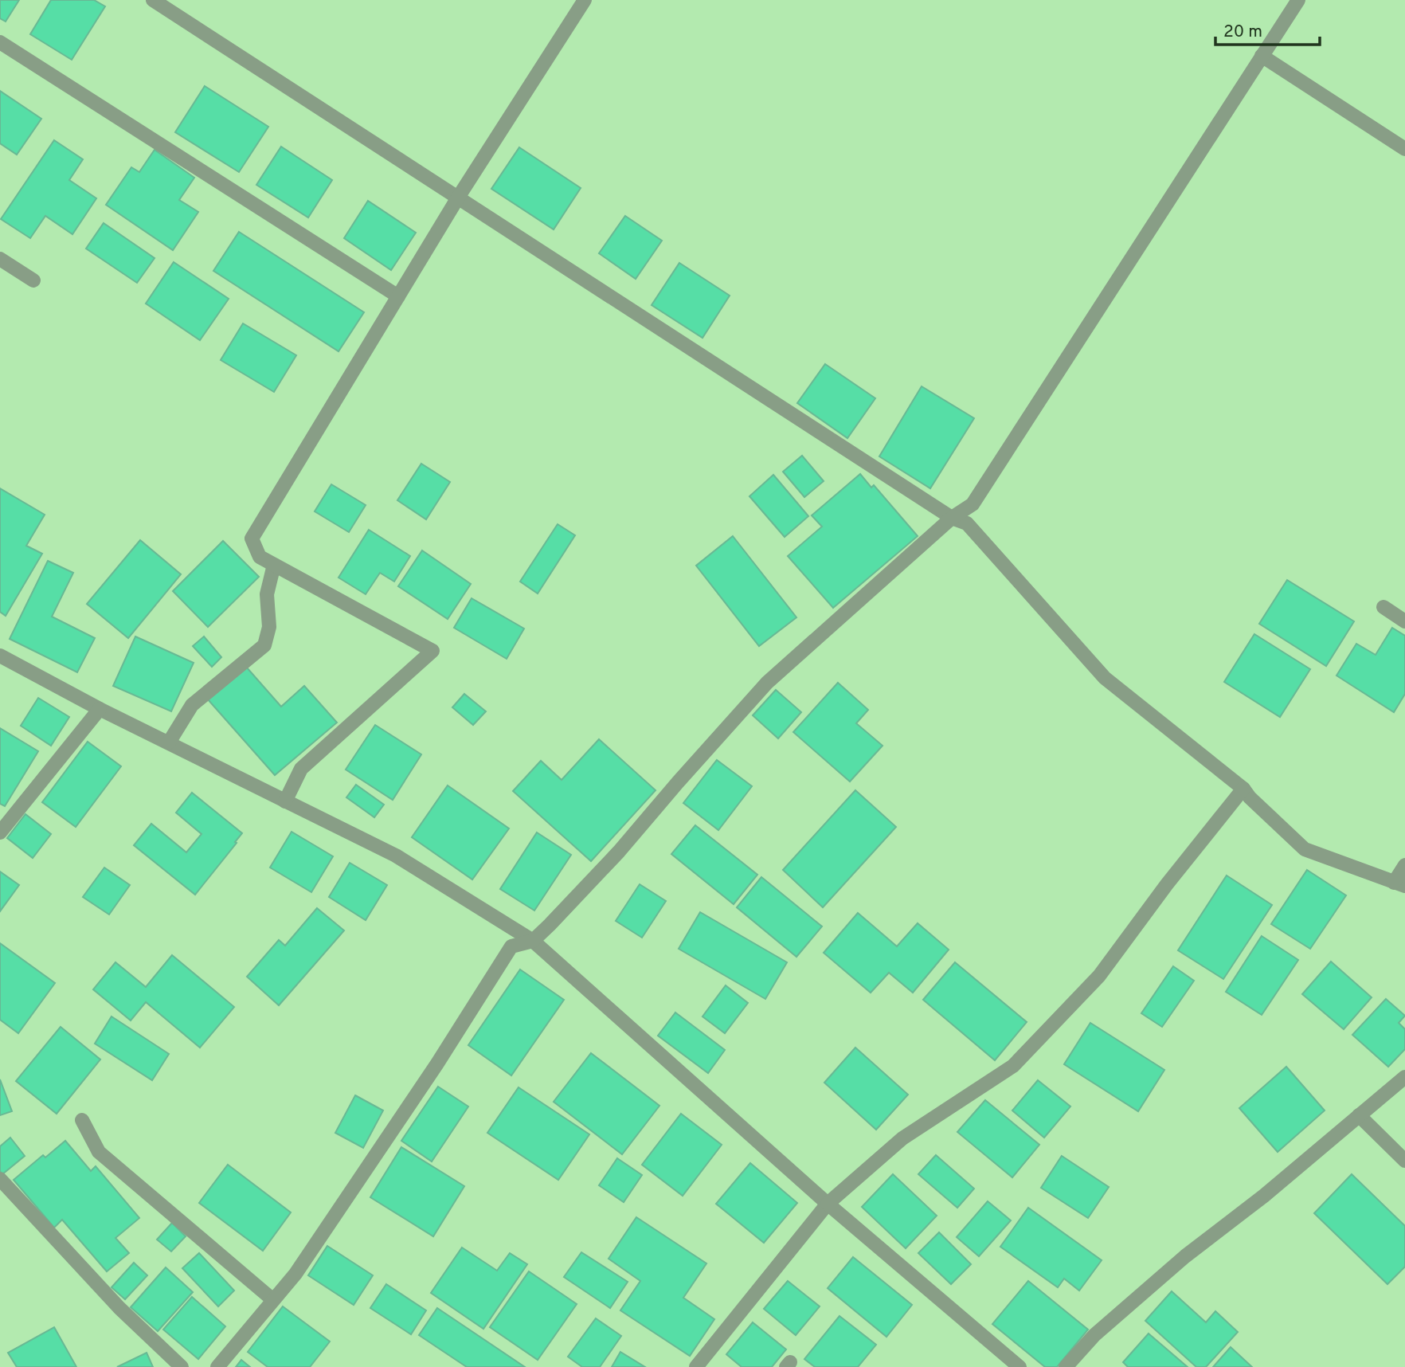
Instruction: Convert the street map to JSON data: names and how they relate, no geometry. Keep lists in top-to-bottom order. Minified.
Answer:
{"scale_bar":"20 m"}
